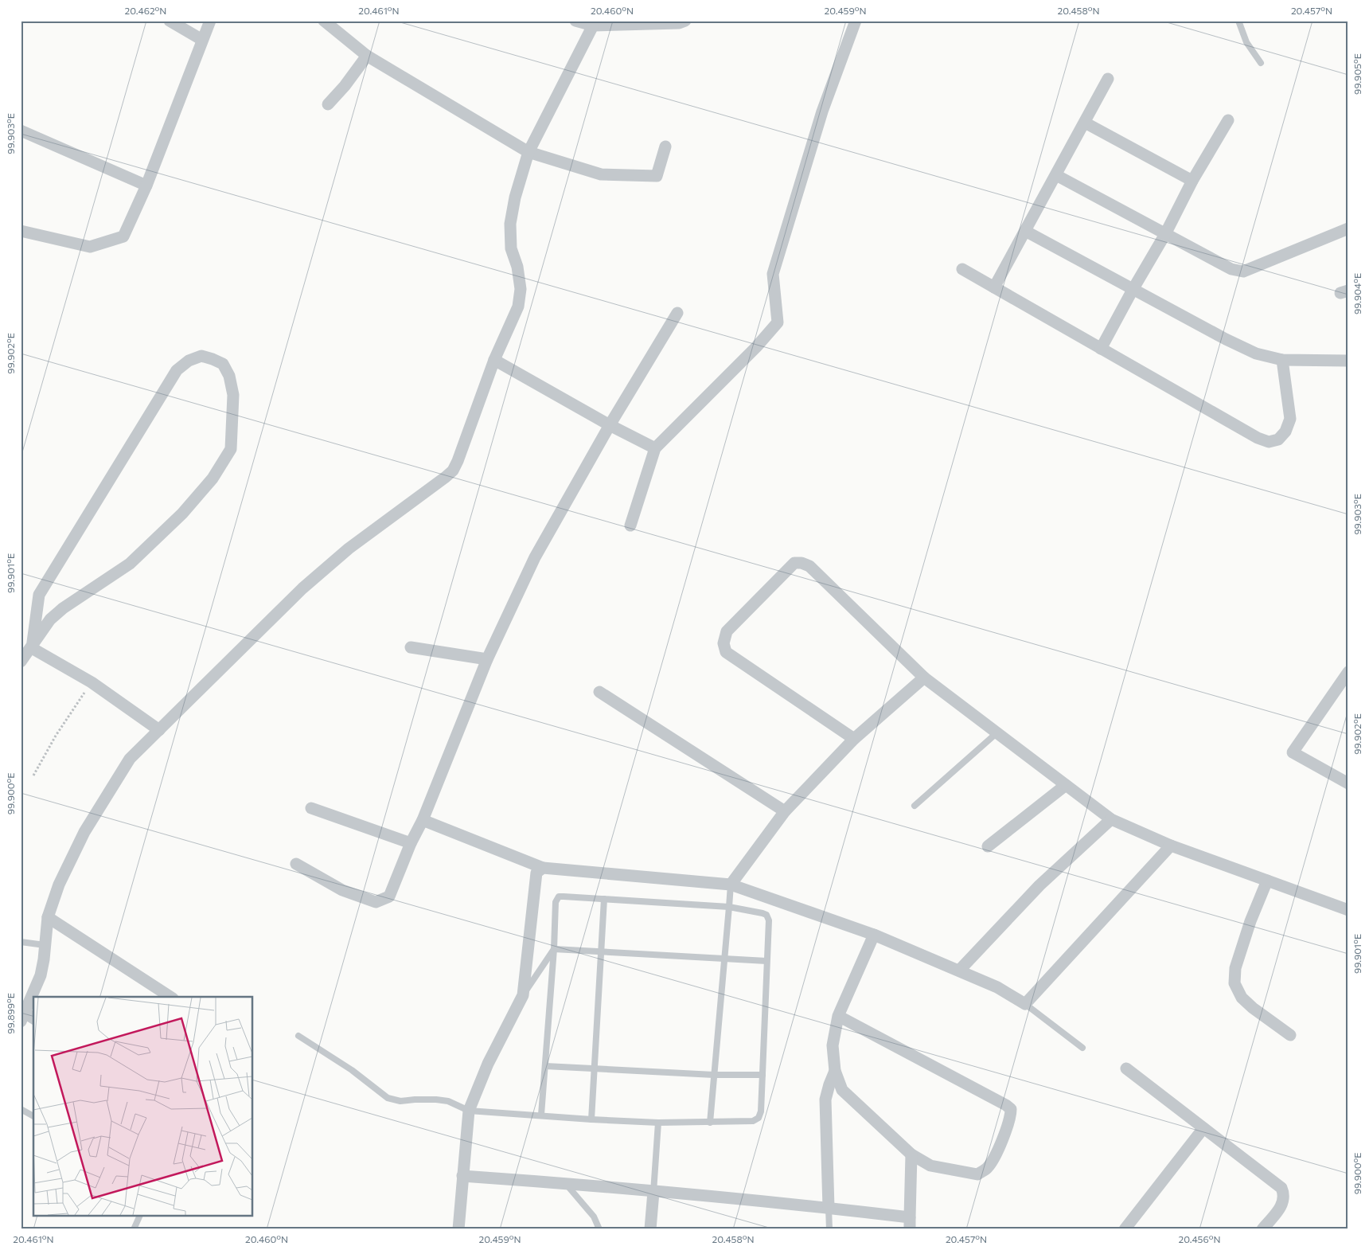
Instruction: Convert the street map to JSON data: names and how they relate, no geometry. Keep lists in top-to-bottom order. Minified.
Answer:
{"coordinates":["20.462°N","20.461°N","20.460°N","20.459°N","20.458°N","20.457°N","99.905°E","99.903°E","99.904°E","99.902°E","99.901°E","99.900°E","99.899°E","20.456°N"]}
